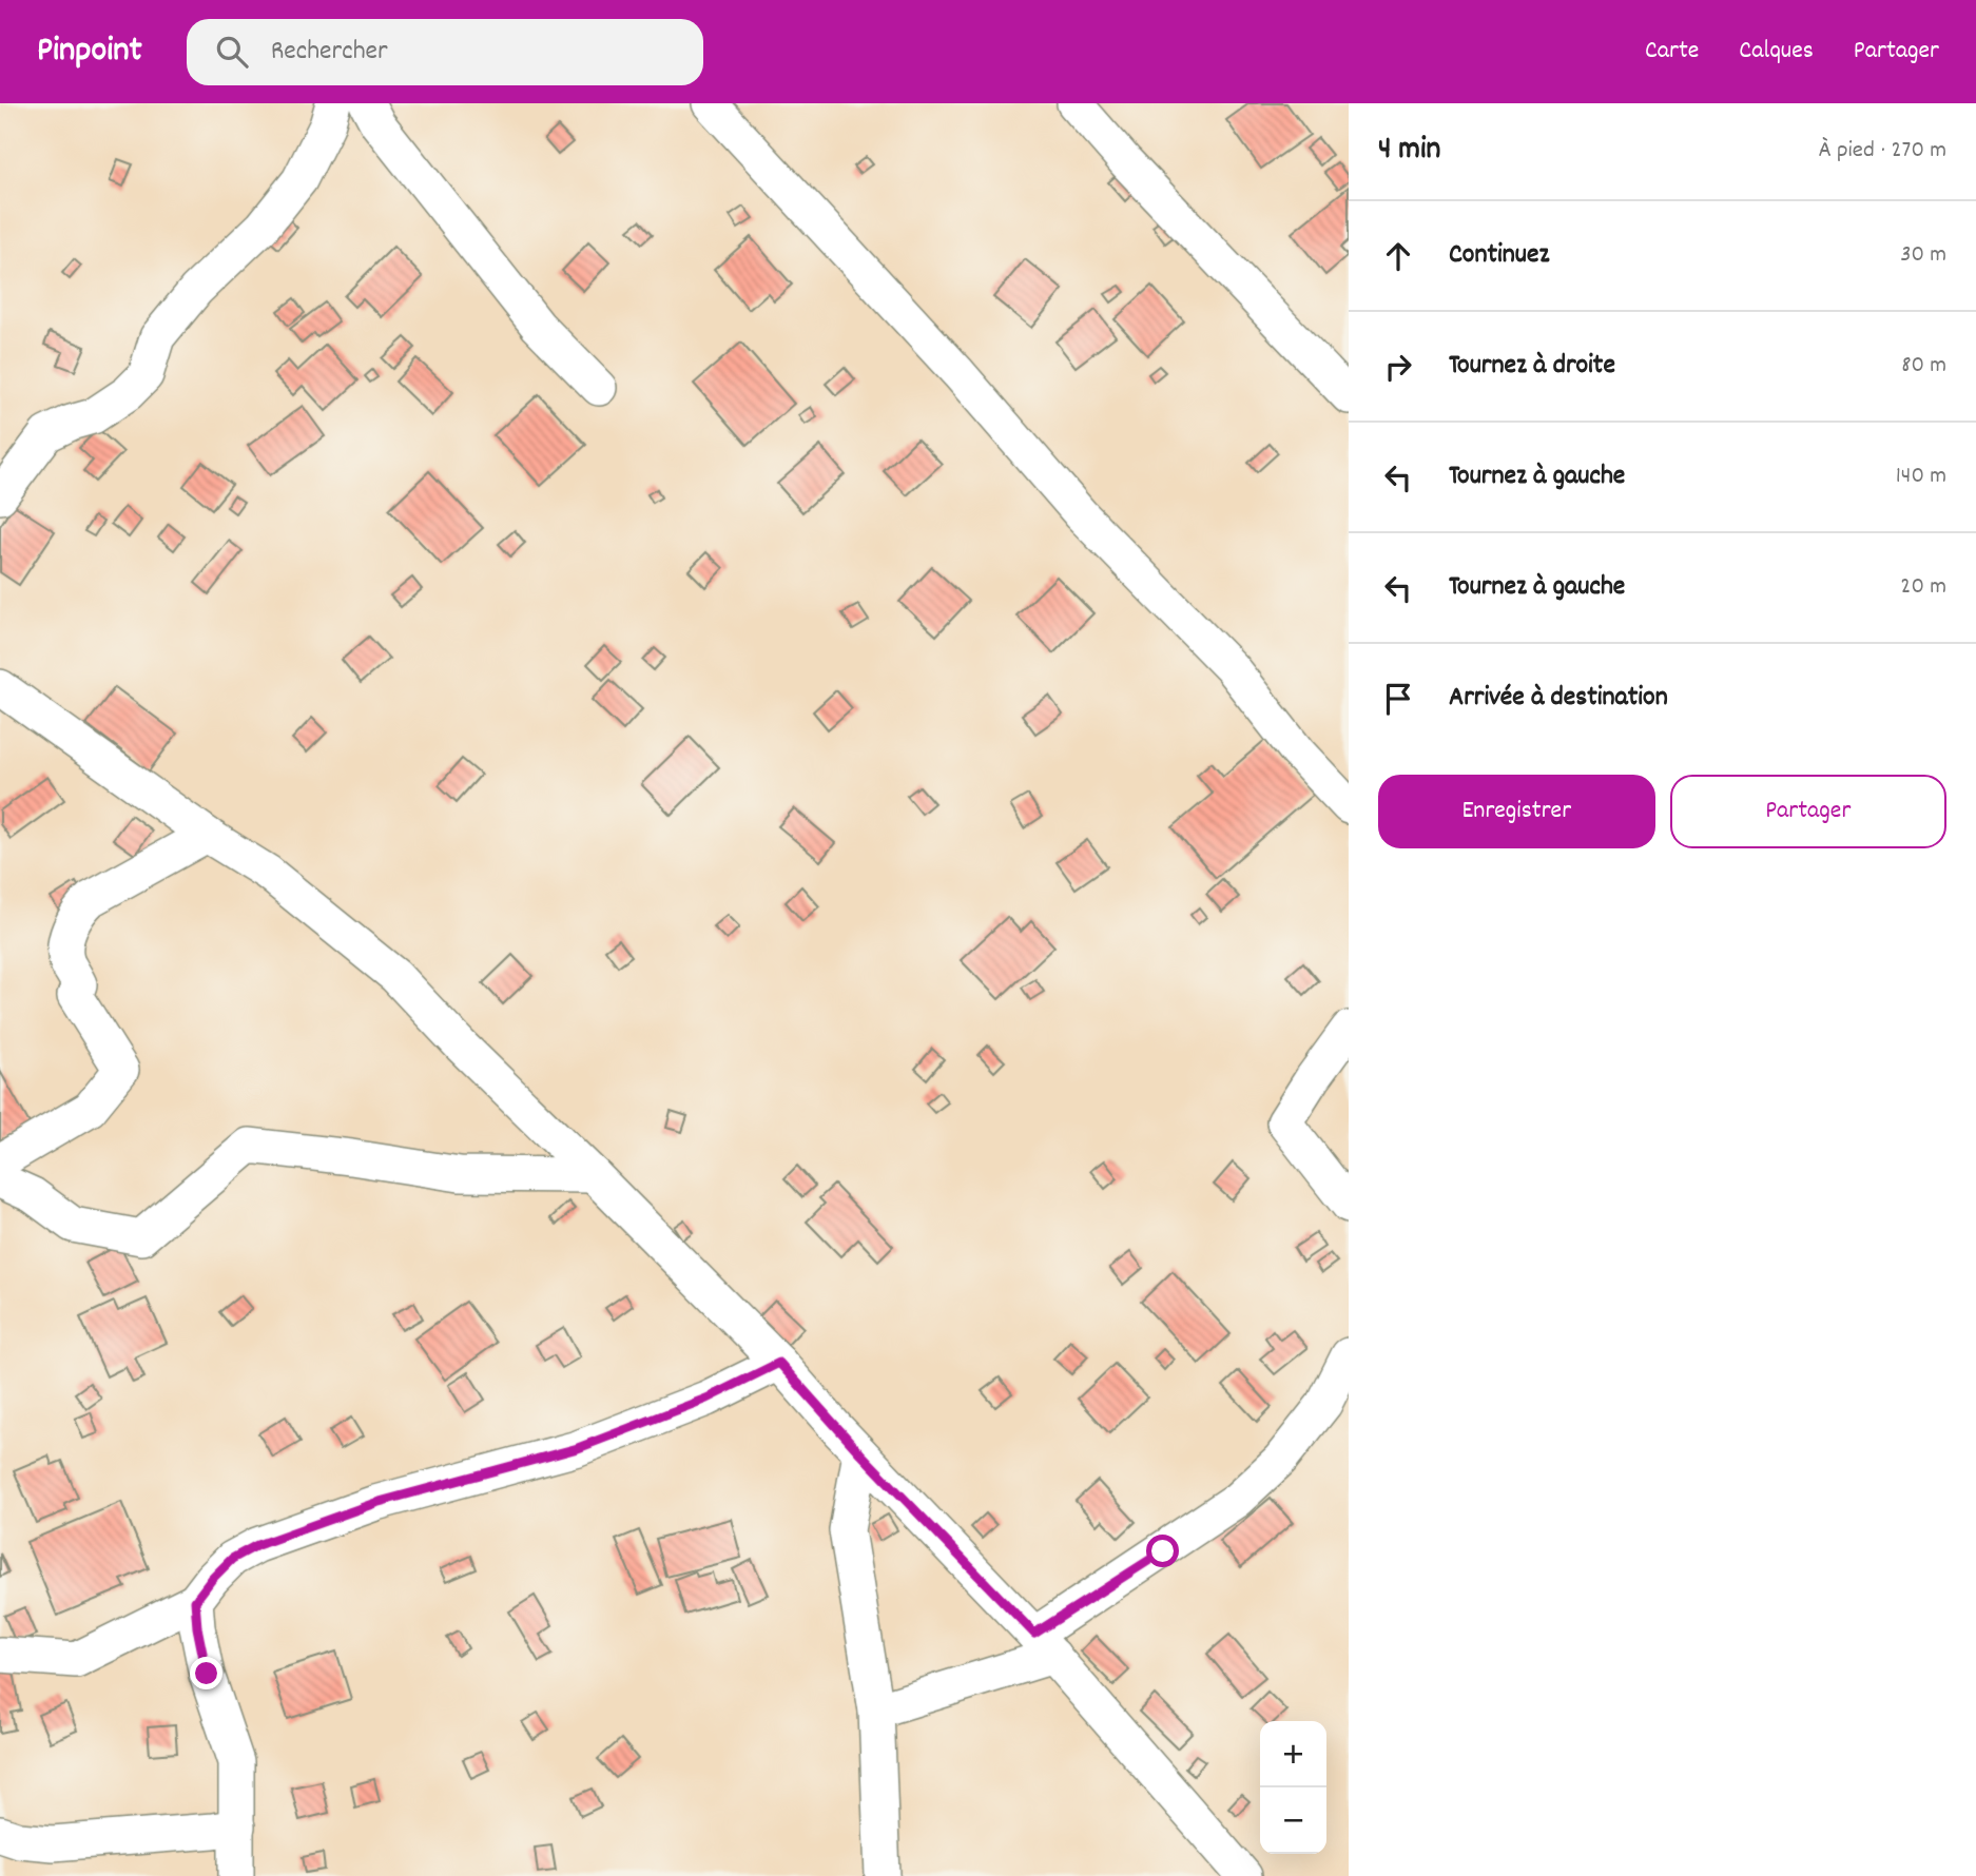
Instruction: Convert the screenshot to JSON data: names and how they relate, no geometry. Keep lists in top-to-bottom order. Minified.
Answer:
{"page":{"header":"Pinpoint","search":"Rechercher","nav":["Carte","Calques","Partager"],"heading":["4 min","À pied · 270 m"],"list":[["Continuez","30 m"],["Tournez à droite","80 m"],["Tournez à gauche","140 m"],["Tournez à gauche","20 m"],"Arrivée à destination"],"buttons":["Enregistrer","Partager"],"map_buttons":["+","−"]}}
